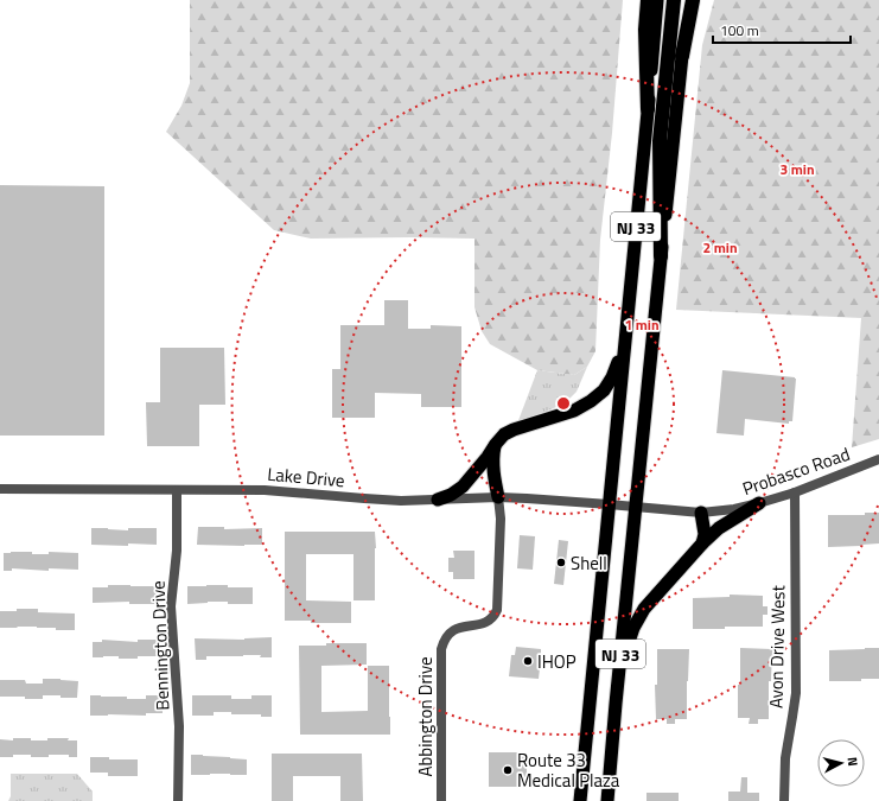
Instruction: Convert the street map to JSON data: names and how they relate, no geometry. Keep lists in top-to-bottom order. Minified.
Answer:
{"streets":{"highway":["NJ 33"],"street":["Probasco Road","Lake Drive","Bennington Drive","Avon Drive West","Abbington Drive"]},"crossings":[["NJ 33","Probasco Road"],["NJ 33","Lake Drive"],["Probasco Road","Lake Drive"],["Probasco Road","Avon Drive West"],["Lake Drive","Bennington Drive"],["Lake Drive","Abbington Drive"]],"places":["Shell","IHOP","Route 33 Medical Plaza"],"scale_bar":"100 m","north":"right","rings":["3 min","2 min","1 min"]}
